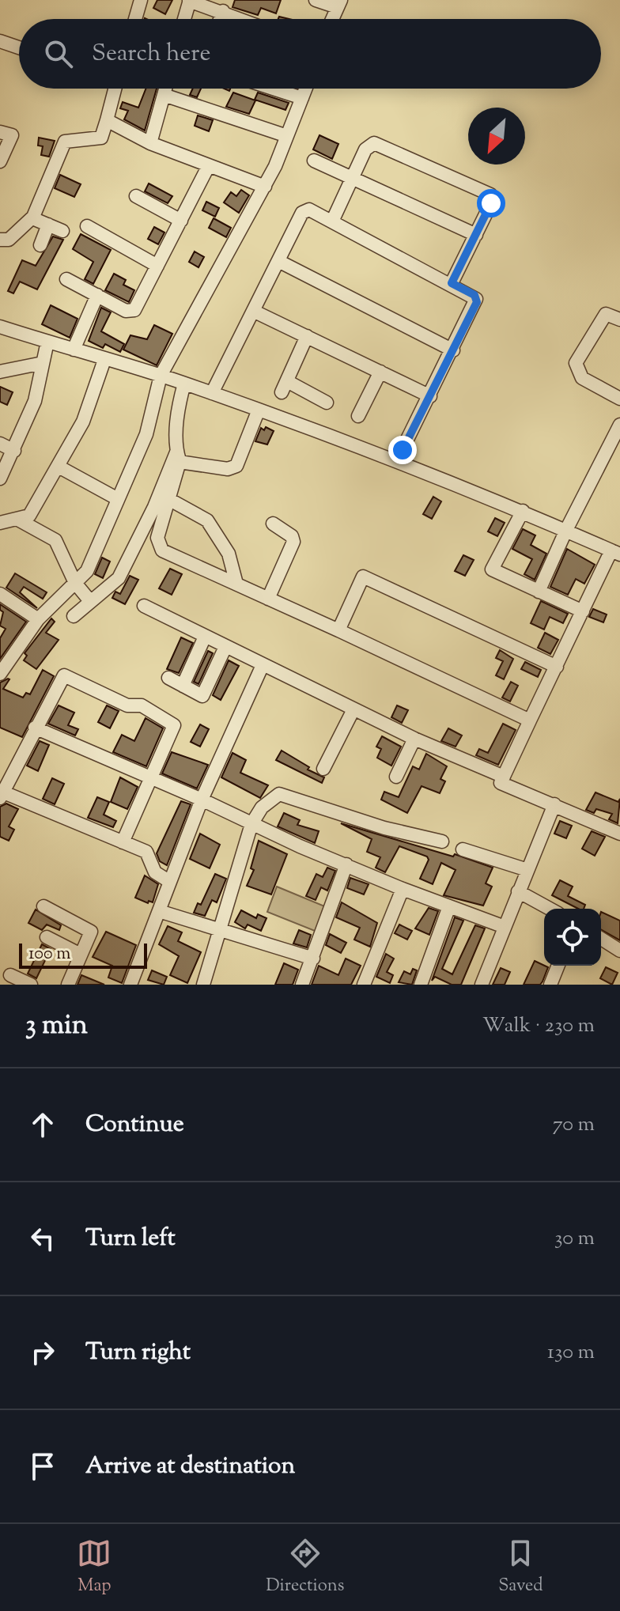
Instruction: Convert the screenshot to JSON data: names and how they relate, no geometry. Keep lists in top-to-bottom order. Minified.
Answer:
{"scale_bar":"100 m","north":"bottom left","page":{"search":"Search here","scale":"100 m","heading":["3 min","Walk · 230 m"],"list":[["Continue","70 m"],["Turn left","30 m"],["Turn right","130 m"],"Arrive at destination"],"nav":["Map","Directions","Saved"]}}
